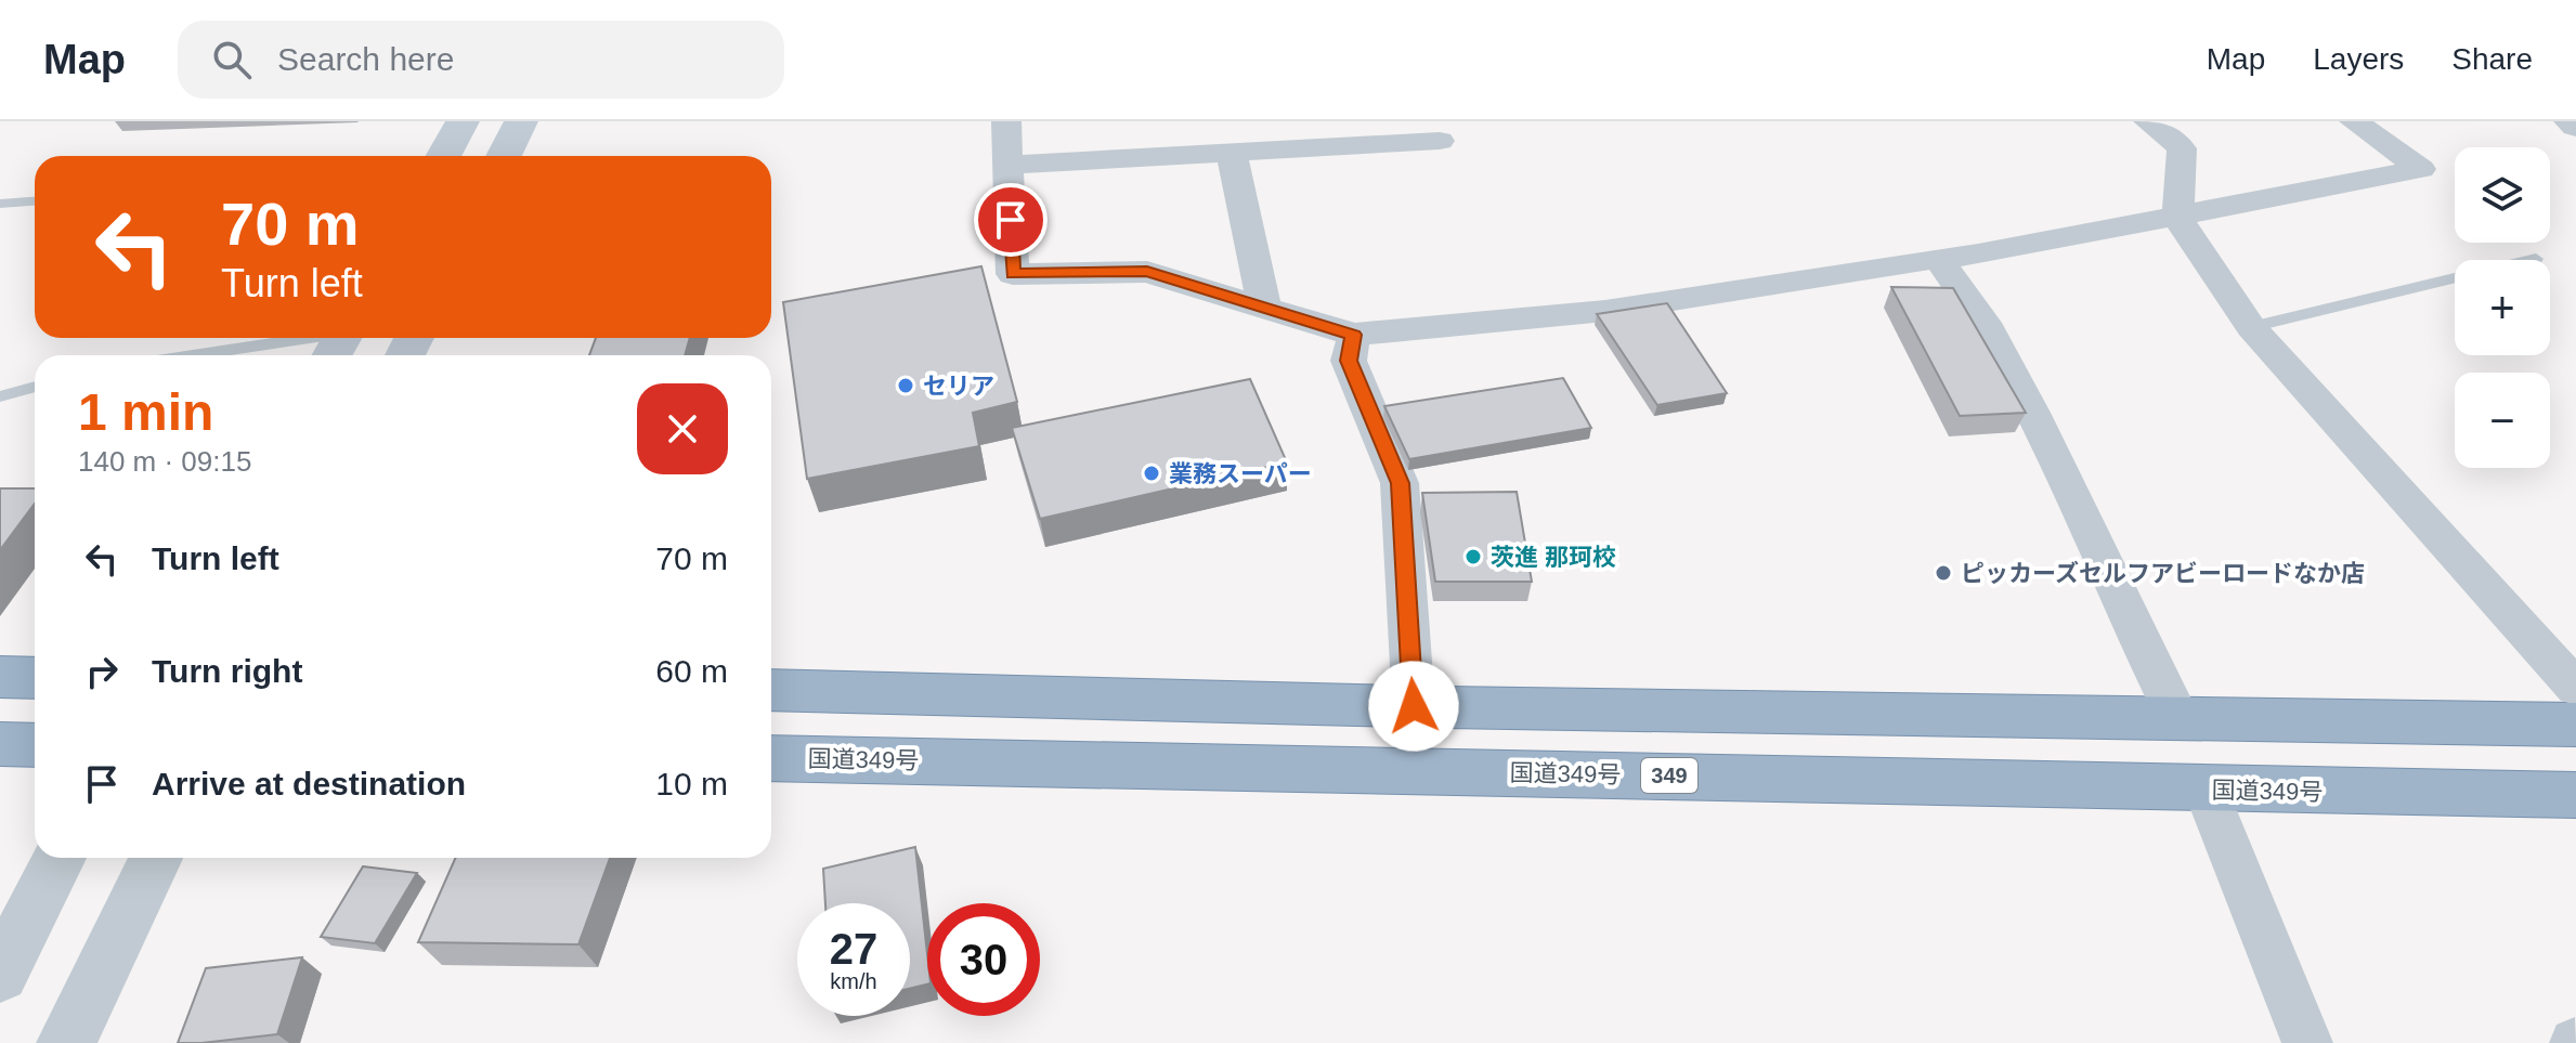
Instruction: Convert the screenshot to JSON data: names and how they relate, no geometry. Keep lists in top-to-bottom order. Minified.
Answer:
{"streets":{"highway":["国道349号","349"]},"places":["セリア","業務スーパー","茨進 那珂校","ピッカーズセルフアビーロードなか店"],"page":{"header":"Map","search":"Search here","nav":["Map","Layers","Share"],"map_buttons":["+","−"],"turn":["70 m","Turn left"],"heading":["1 min","140 m · 09:15"],"list":[{"name":"Turn left","value":"70 m"},{"name":"Turn right","value":"60 m"},{"name":"Arrive at destination","value":"10 m"}],"speed":"27 km/h","limit":"30"}}
